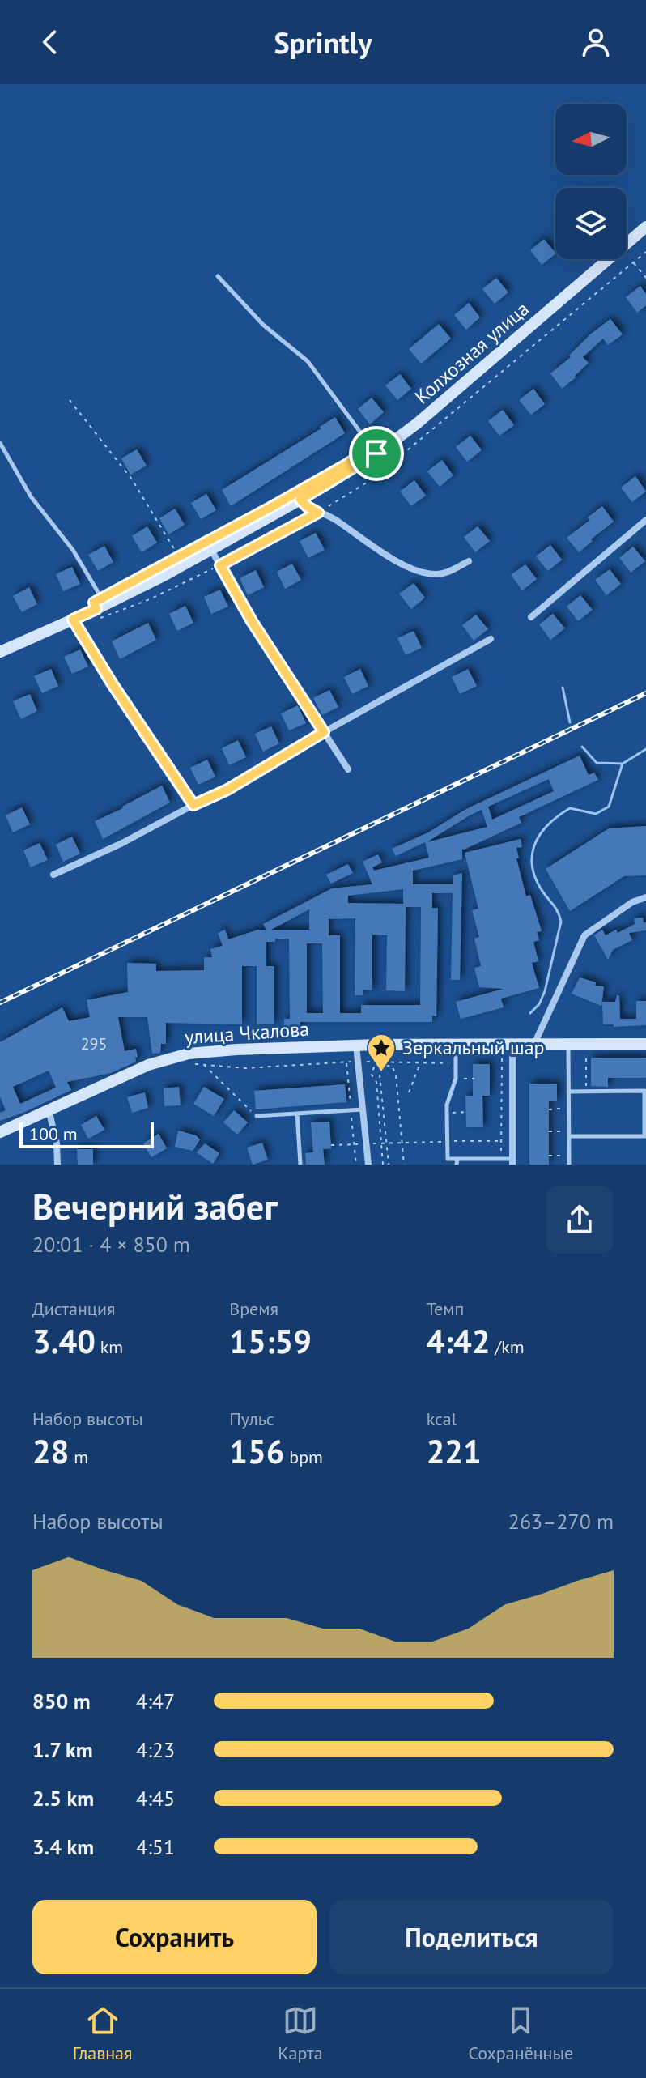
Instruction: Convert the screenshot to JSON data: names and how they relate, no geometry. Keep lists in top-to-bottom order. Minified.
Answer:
{"streets":{"main road":["Колхозная улица","улица Чкалова"]},"places":{"place":["Зеркальный шар"]},"house_numbers":["295"],"scale_bar":"100 m","north":"left","page":{"header":"Sprintly","scale":"100 m","heading":["Вечерний забег","20:01 · 4 × 850 m"],"stats":[["Дистанция","3.40 km"],["Время","15:59"],["Темп","4:42 /km"],["Набор высоты","28 m"],["Пульс","156 bpm"],["kcal","221"]],"chart":["Набор высоты","263–270 m"],"list":[{"name":"850 m","note":"4:47"},{"name":"1.7 km","note":"4:23"},{"name":"2.5 km","note":"4:45"},{"name":"3.4 km","note":"4:51"}],"buttons":["Сохранить","Поделиться"],"tabs":["Главная","Карта","Сохранённые"]}}
